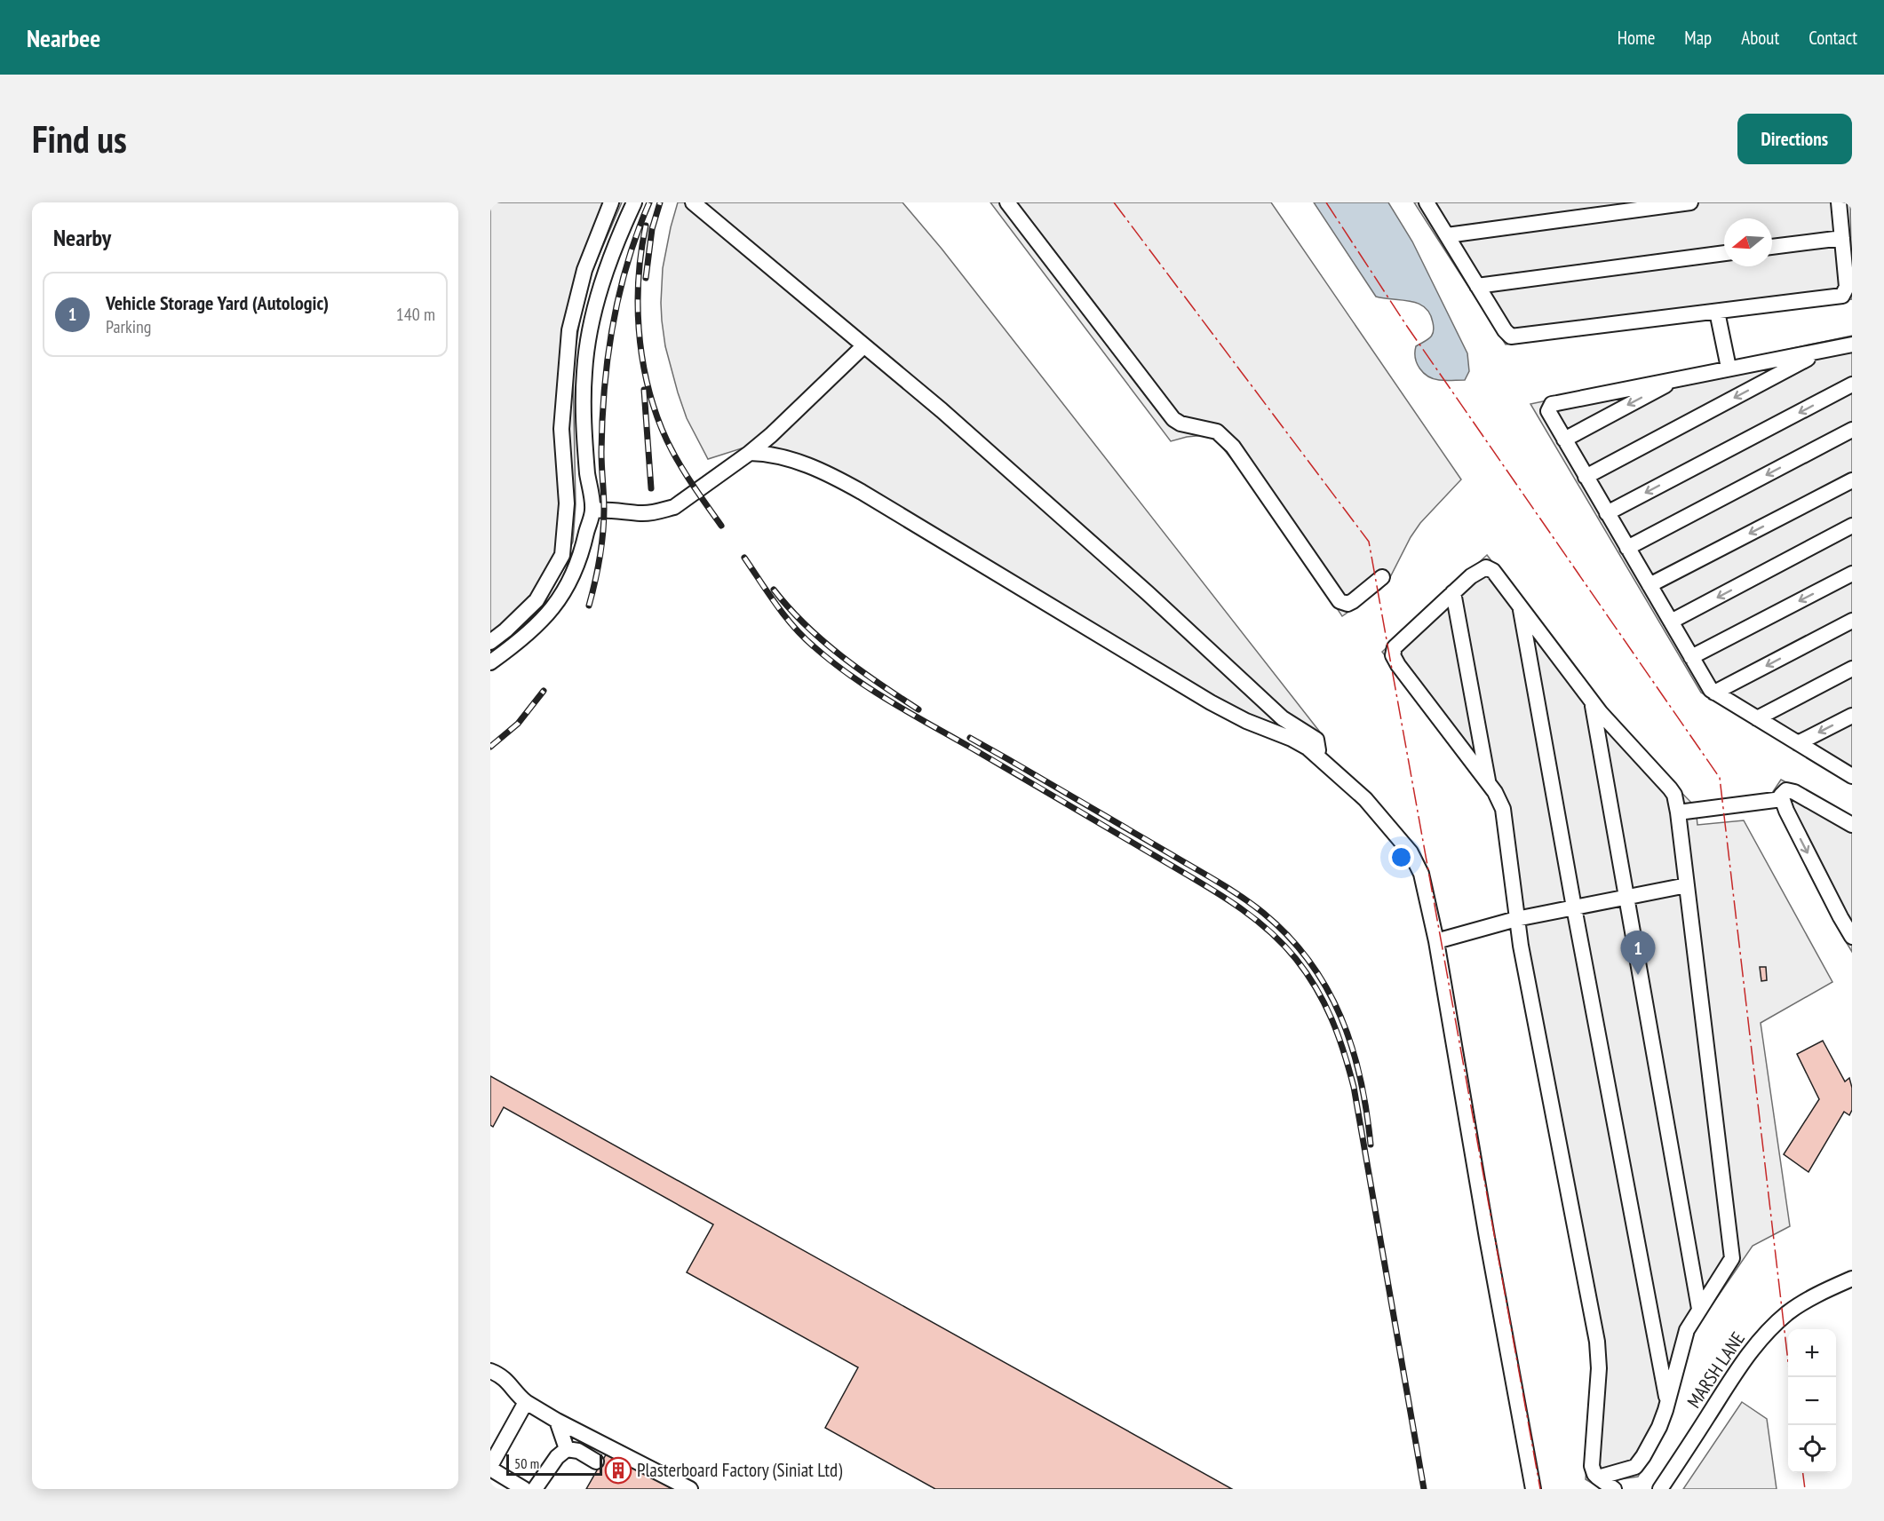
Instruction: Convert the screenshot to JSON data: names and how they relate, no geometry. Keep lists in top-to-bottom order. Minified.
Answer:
{"streets":{"street":["MARSH LANE"]},"places":{"building":["Plasterboard Factory (Siniat Ltd)"]},"scale_bar":"50 m","north":"left","page":{"header":"Nearbee","nav":["Home","Map","About","Contact"],"buttons":"Directions","title":"Find us","heading":"Nearby","list":[{"mark":"1","name":"Vehicle Storage Yard (Autologic)","note":"Parking","value":"140 m"}],"pins":"1","map_buttons":["+","−"],"scale":"50 m"}}
